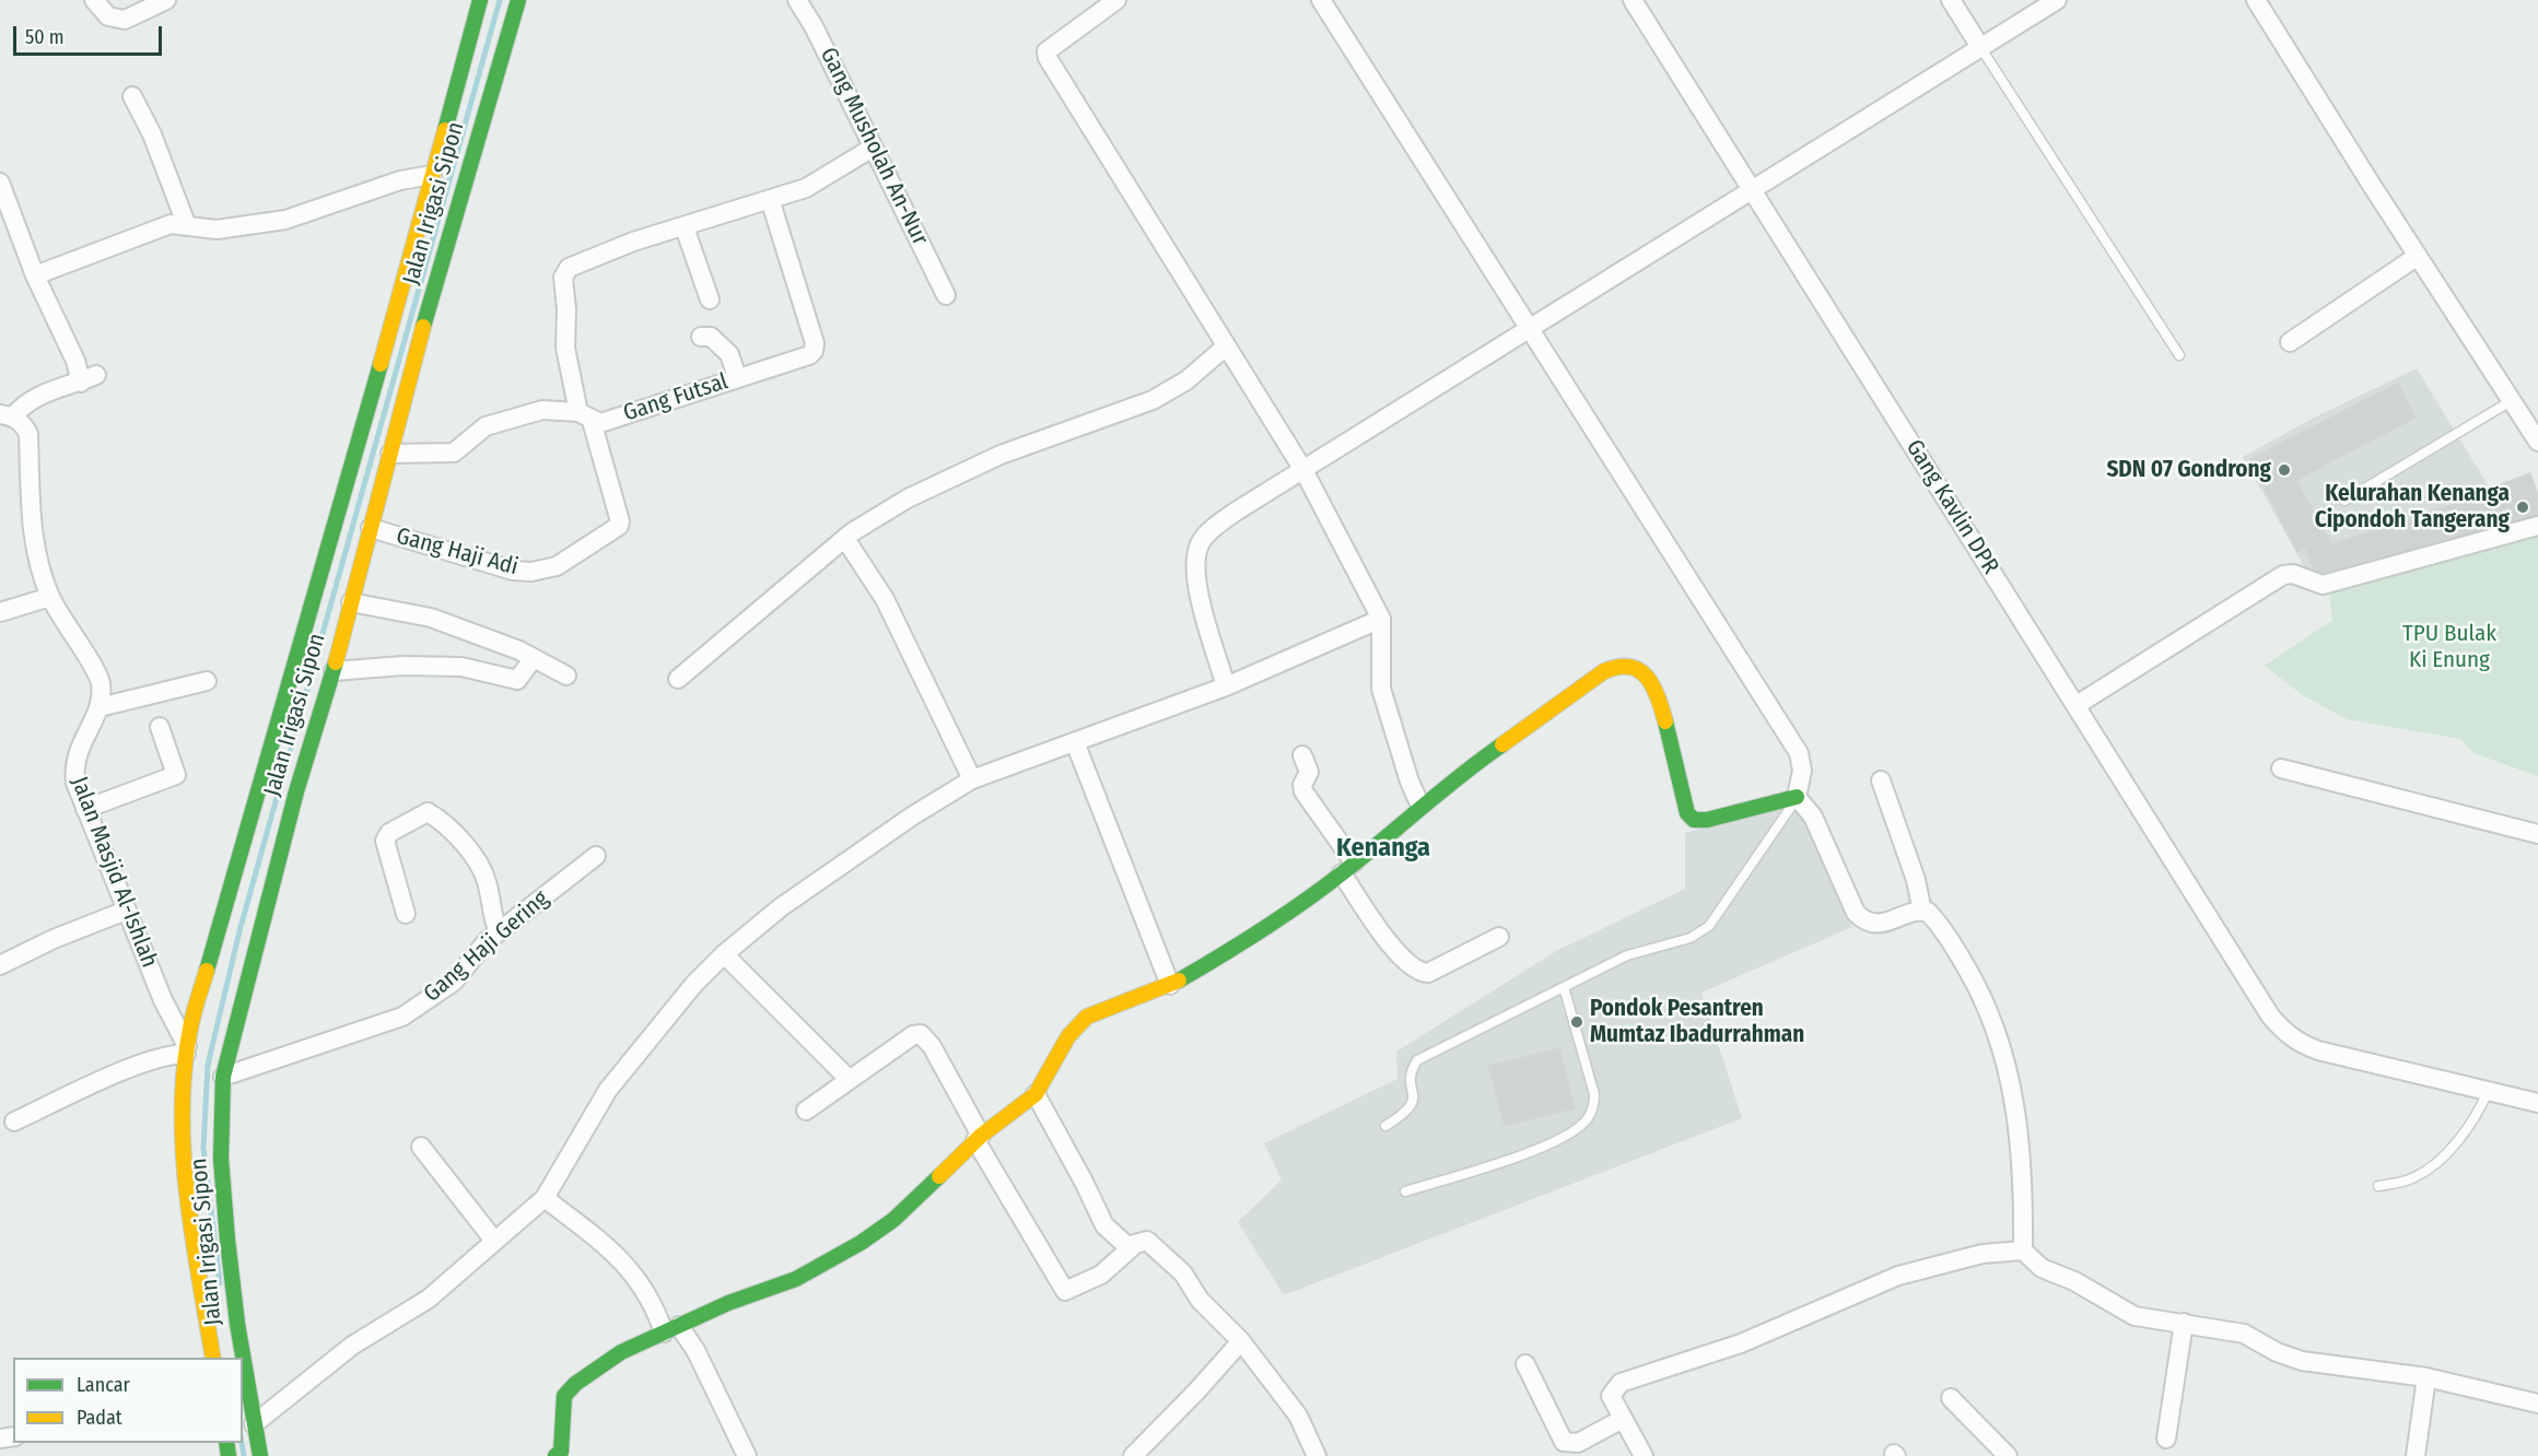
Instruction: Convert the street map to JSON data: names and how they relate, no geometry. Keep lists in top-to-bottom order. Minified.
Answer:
{"streets":{"street":["Gang Musholah An-Nur","Jalan Irigasi Sipon","Gang Futsal","Gang Kavlin DPR","Gang Haji Adi","Jalan Masjid Al-Ishlah","Gang Haji Gering"]},"crossings":[["Jalan Irigasi Sipon","Gang Futsal"],["Jalan Irigasi Sipon","Gang Haji Adi"],["Jalan Irigasi Sipon","Jalan Masjid Al-Ishlah"],["Jalan Irigasi Sipon","Gang Haji Gering"],["Gang Futsal","Gang Haji Adi"]],"districts":["Kenanga"],"parks":["TPU Bulak Ki Enung"],"places":["SDN 07 Gondrong","Kelurahan Kenanga Cipondoh Tangerang","Pondok Pesantren Mumtaz Ibadurrahman"],"legend":["Lancar","Padat"],"scale_bar":"50 m"}
